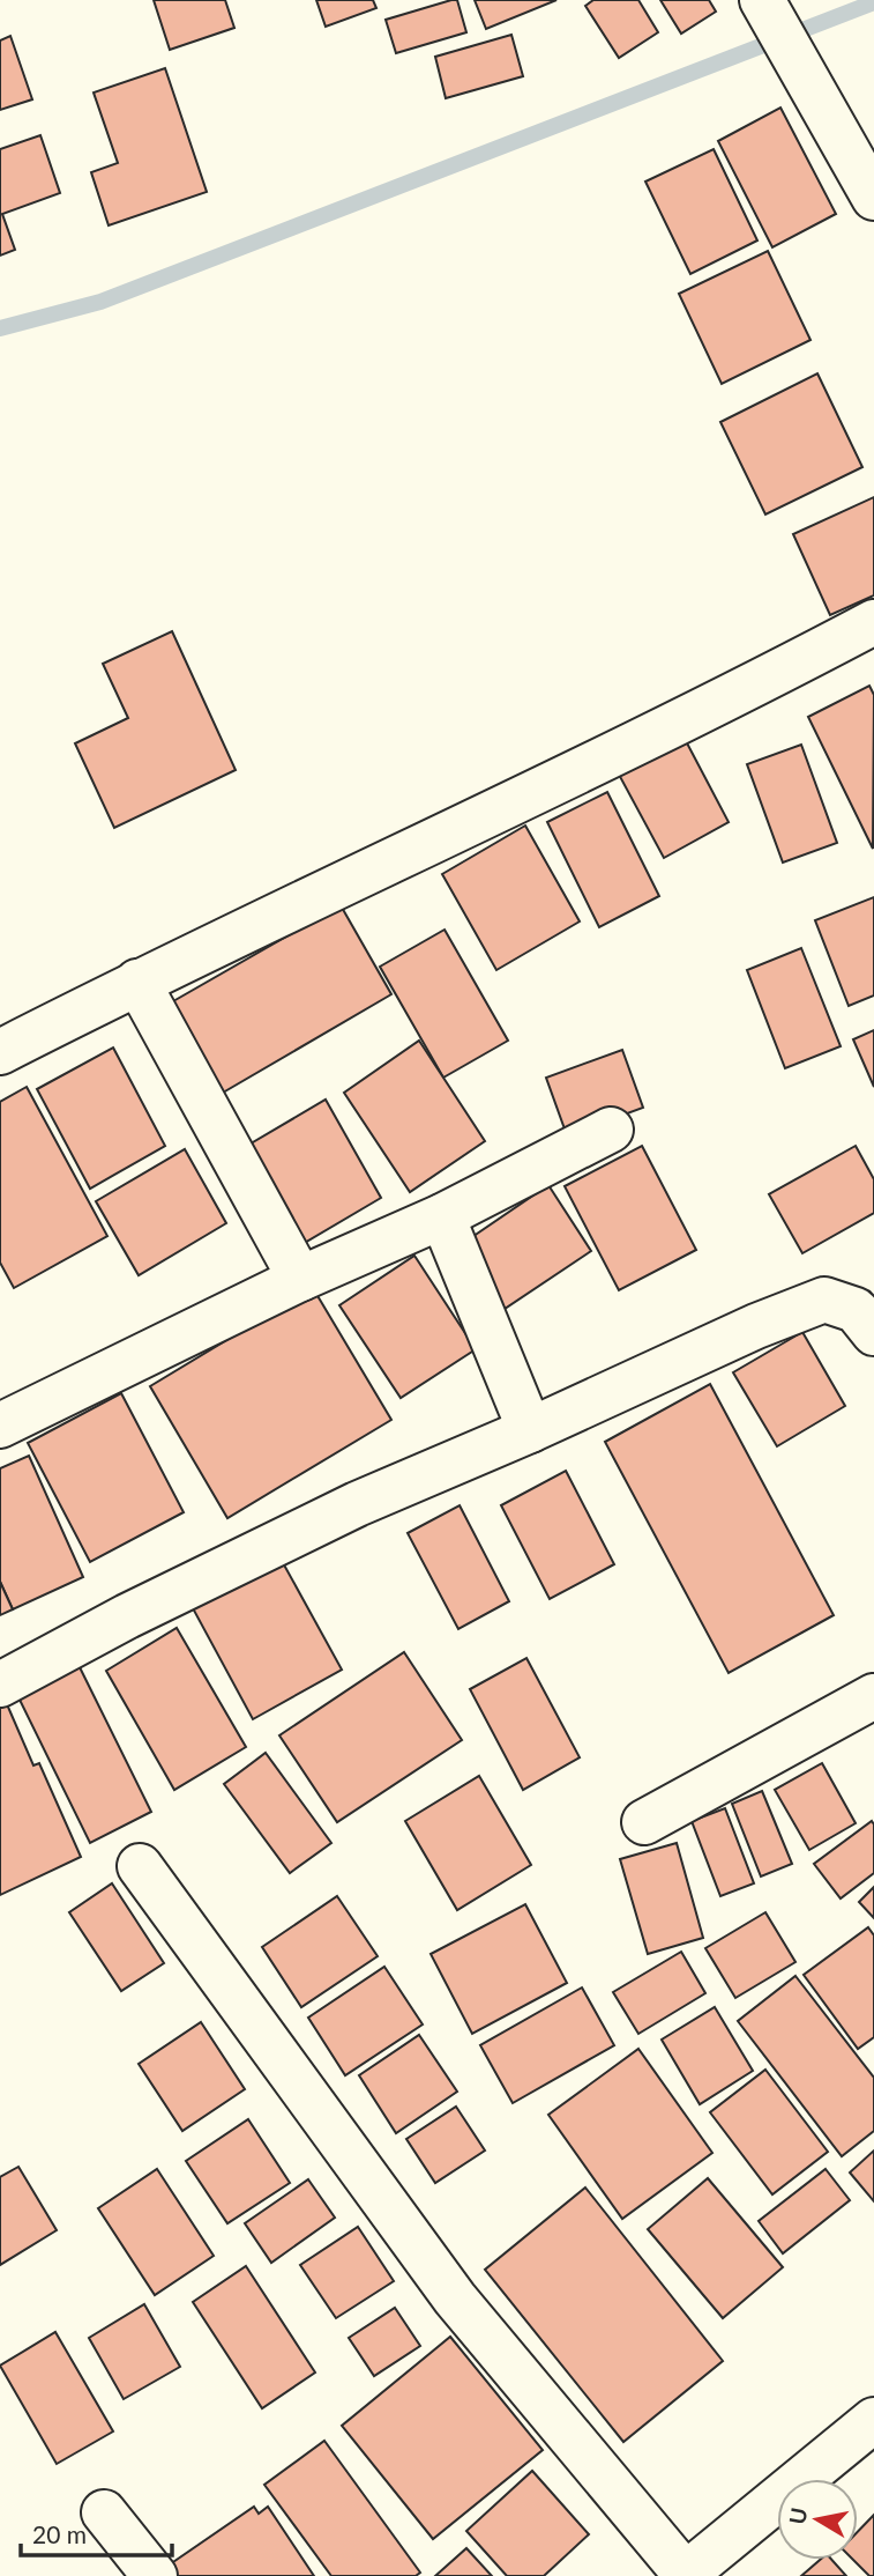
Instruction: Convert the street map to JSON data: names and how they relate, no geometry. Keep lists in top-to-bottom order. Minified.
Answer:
{"scale_bar":"20 m","north":"left"}
